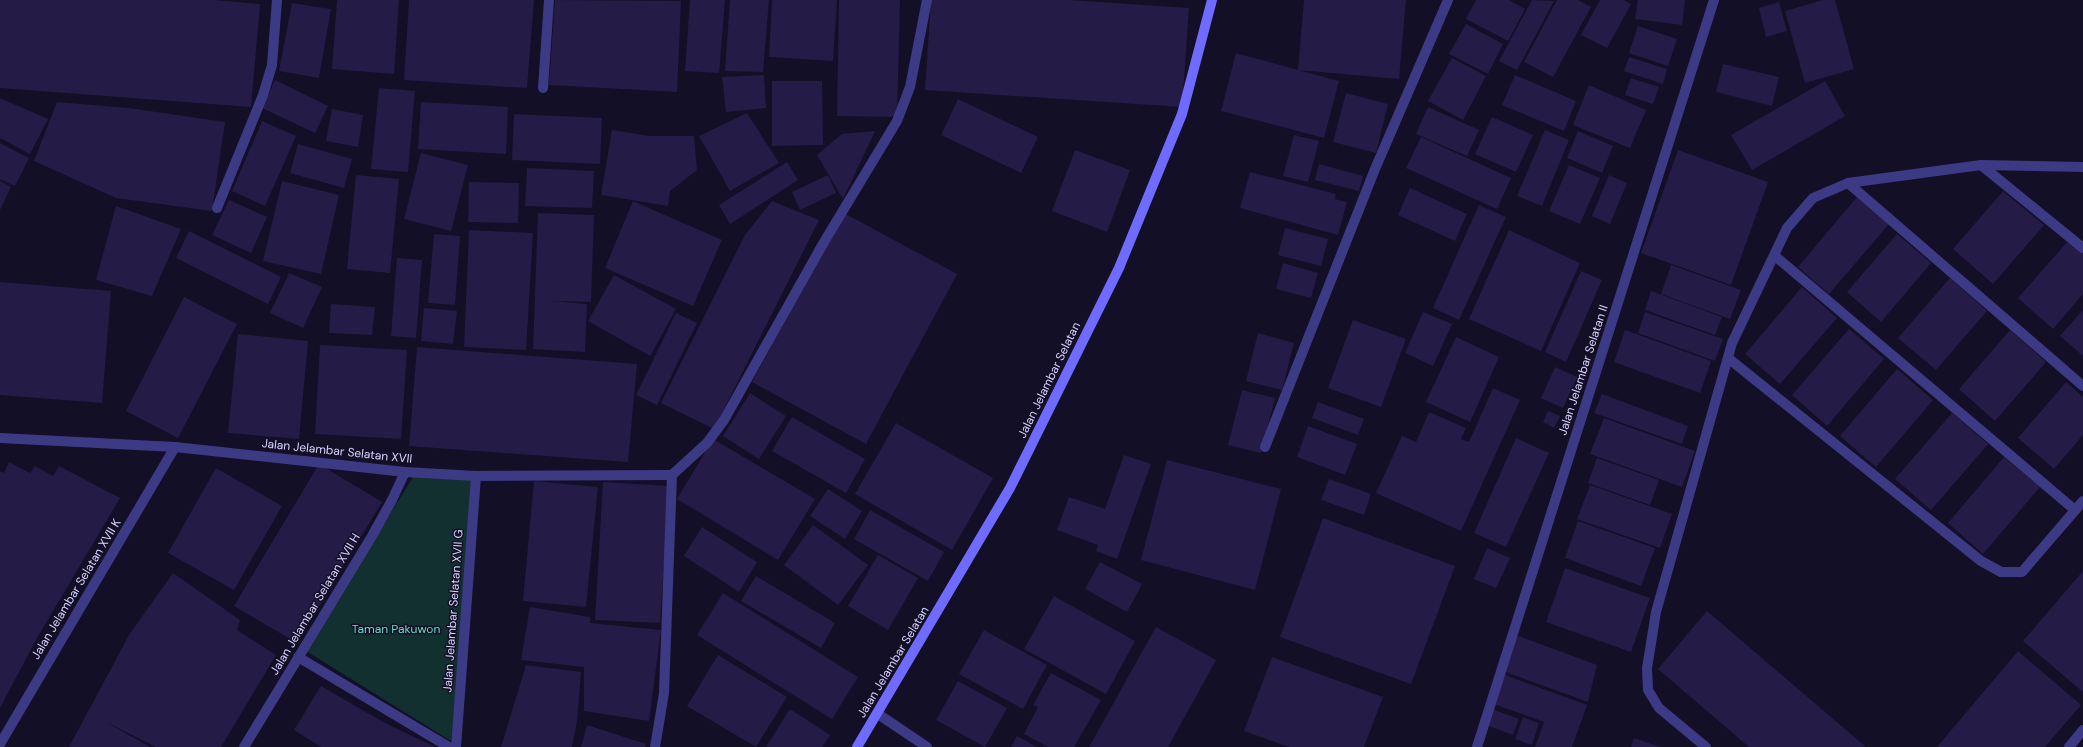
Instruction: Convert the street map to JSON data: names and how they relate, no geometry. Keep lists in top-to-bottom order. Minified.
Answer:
{"streets":{"street":["Jalan Jelambar Selatan II","Jalan Jelambar Selatan","Jalan Jelambar Selatan XVII","Jalan Jelambar Selatan XVII K","Jalan Jelambar Selatan XVII H","Jalan Jelambar Selatan XVII G"]},"crossings":[["Jalan Jelambar Selatan XVII","Jalan Jelambar Selatan XVII K"],["Jalan Jelambar Selatan XVII","Jalan Jelambar Selatan XVII H"],["Jalan Jelambar Selatan XVII","Jalan Jelambar Selatan XVII G"]],"parks":["Taman Pakuwon"]}
